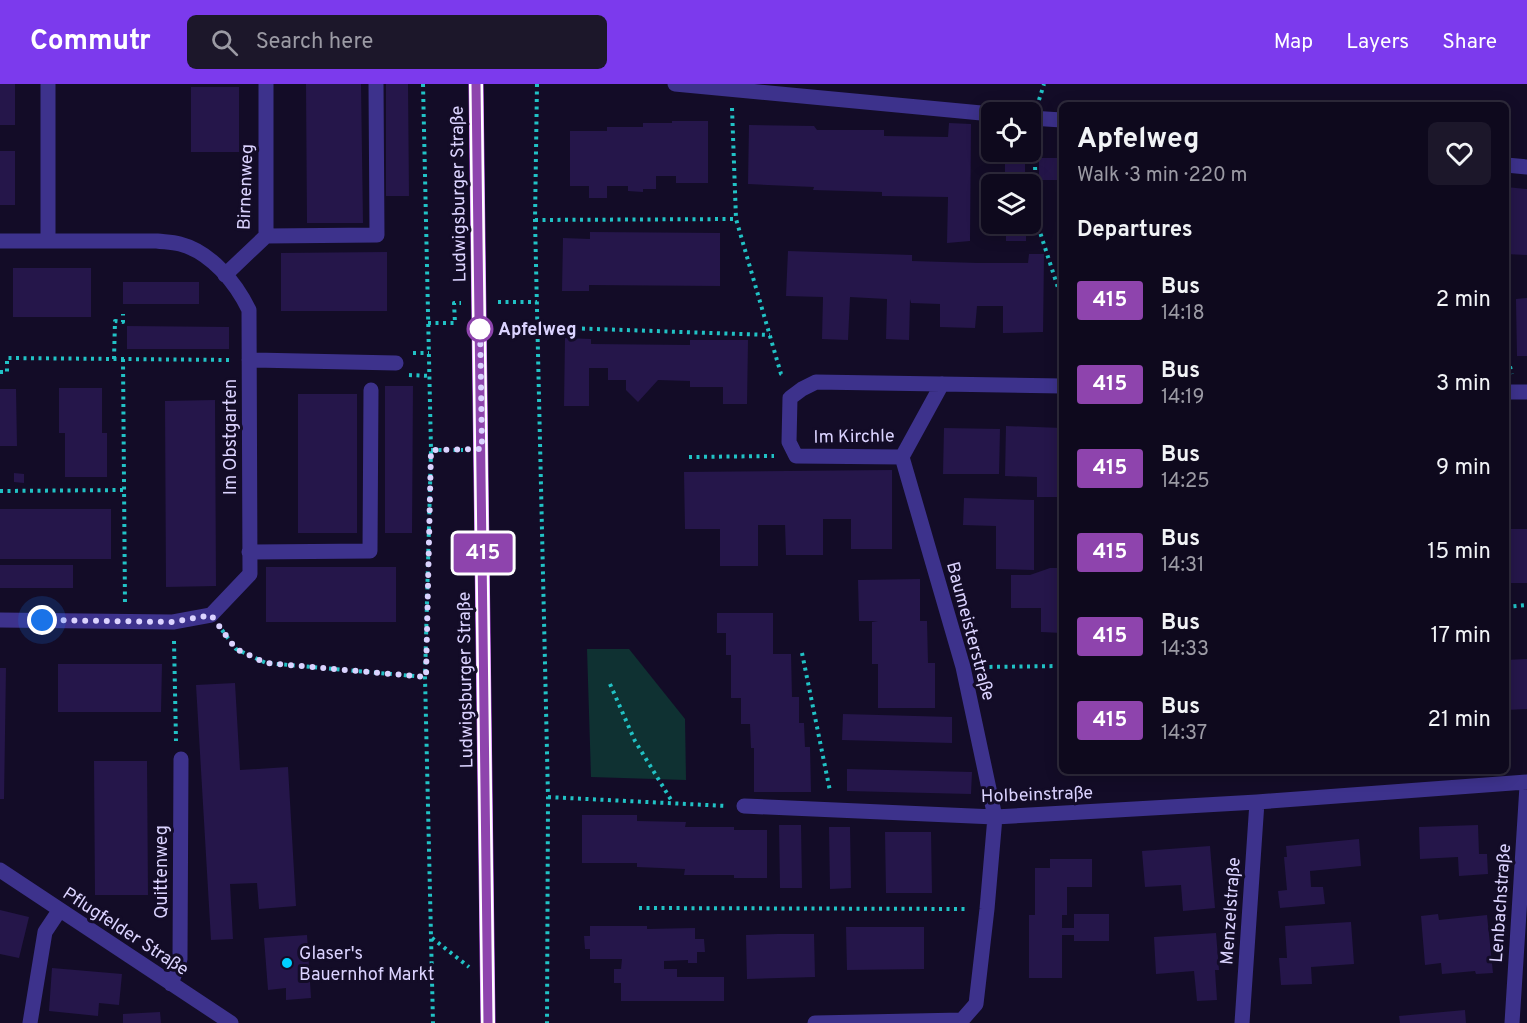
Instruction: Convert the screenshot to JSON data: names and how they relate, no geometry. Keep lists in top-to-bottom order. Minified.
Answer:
{"streets":{"main road":["Ludwigsburger Straße"],"street":["Birnenweg","Im Kirchle","Im Obstgarten","Baumeisterstraße","Holbeinstraße","Quittenweg","Lenbachstraße","Menzelstraße","Pflugfelder Straße"]},"crossings":[["Birnenweg","Im Obstgarten"],["Im Kirchle","Baumeisterstraße"],["Baumeisterstraße","Holbeinstraße"],["Holbeinstraße","Lenbachstraße"],["Holbeinstraße","Menzelstraße"],["Quittenweg","Pflugfelder Straße"]],"places":["Apfelweg","Glaser's Bauernhof Markt"],"lines":["bus line 415"],"page":{"header":"Commutr","search":"Search here","nav":["Map","Layers","Share"],"on_map":"415","heading":[["Apfelweg","Walk · 3 min · 220 m"],"Departures"],"list":[{"mark":"415","name":"Bus","note":"14:18","value":"2 min"},{"mark":"415","name":"Bus","note":"14:19","value":"3 min"},{"mark":"415","name":"Bus","note":"14:25","value":"9 min"},{"mark":"415","name":"Bus","note":"14:31","value":"15 min"},{"mark":"415","name":"Bus","note":"14:33","value":"17 min"},{"mark":"415","name":"Bus","note":"14:37","value":"21 min"}]}}
